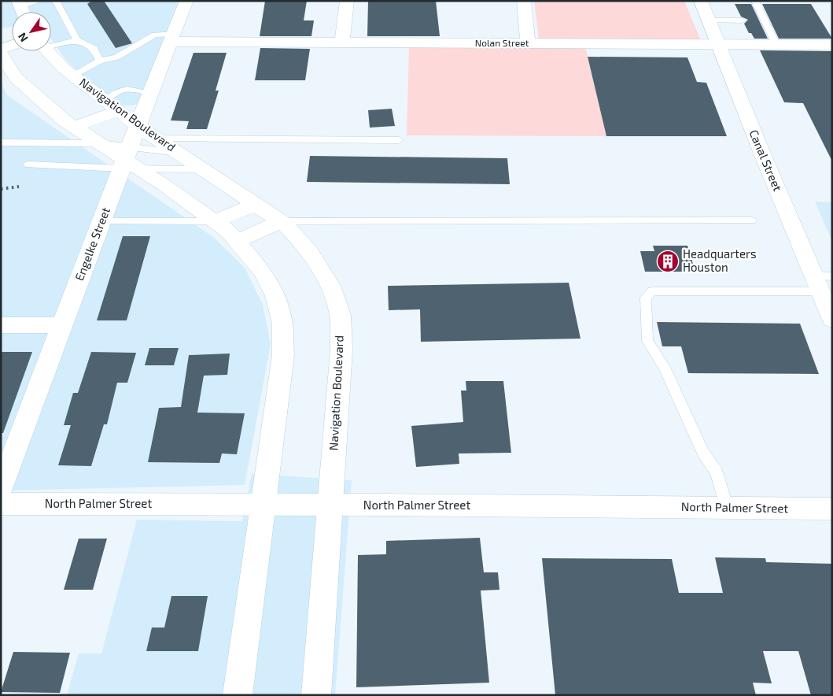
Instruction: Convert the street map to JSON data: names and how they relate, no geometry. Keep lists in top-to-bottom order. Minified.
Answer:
{"streets":{"street":["Nolan Street","Navigation Boulevard","Canal Street","Engelke Street","North Palmer Street"]},"crossings":[["Nolan Street","Canal Street"],["Nolan Street","Engelke Street"],["Navigation Boulevard","Engelke Street"],["Navigation Boulevard","North Palmer Street"]],"places":{"building":["Headquarters Houston"]},"north":"bottom left"}
